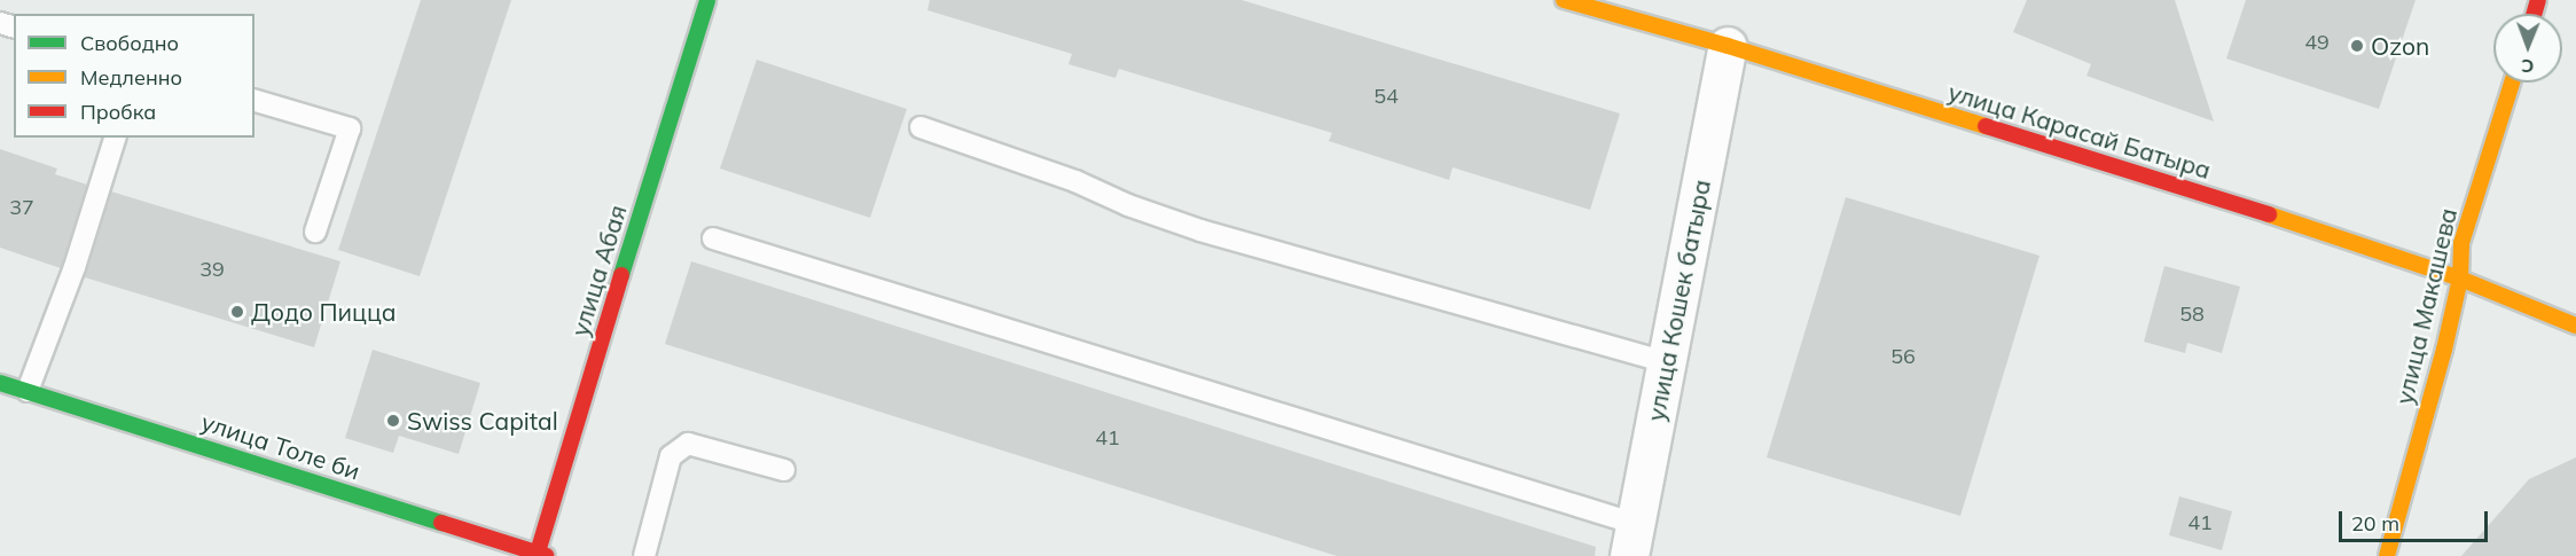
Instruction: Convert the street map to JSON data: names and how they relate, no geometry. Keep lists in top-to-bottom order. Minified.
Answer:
{"streets":{"street":["улица Карасай Батыра","улица Абая","улица Кошек батыра","улица Макашева","улица Толе би"]},"crossings":[["улица Карасай Батыра","улица Кошек батыра"],["улица Карасай Батыра","улица Макашева"],["улица Абая","улица Толе би"]],"places":["Ozon","Додо Пицца","Swiss Capital"],"house_numbers":["49","54","37","39","58","56","41","41"],"legend":["Свободно","Медленно","Пробка"],"scale_bar":"20 m","north":"bottom"}
